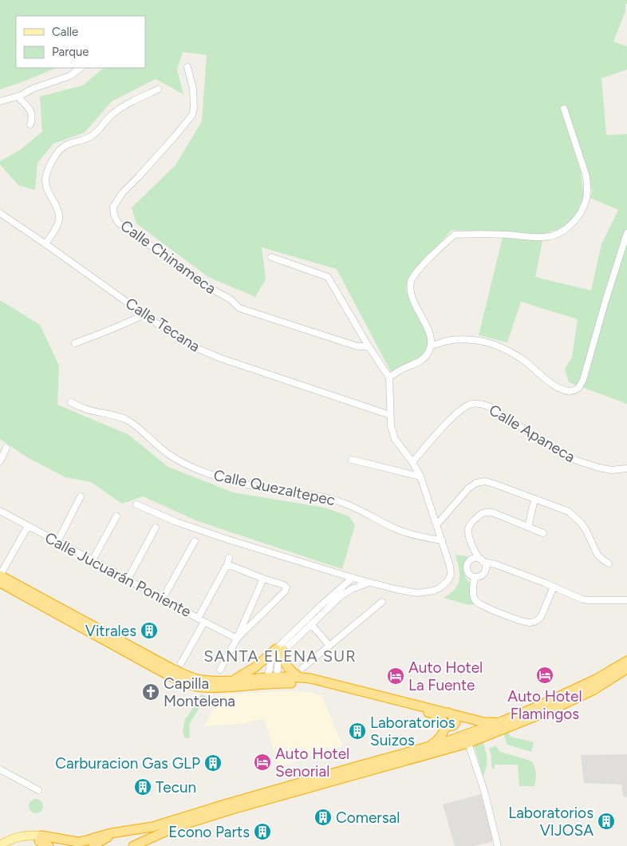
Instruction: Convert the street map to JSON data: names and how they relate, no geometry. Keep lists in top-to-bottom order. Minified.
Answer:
{"streets":{"street":["Calle Chinameca","Calle Tecana","Calle Apaneca","Calle Quezaltepec","Calle Jucuarán Poniente"]},"districts":["SANTA ELENA SUR"],"places":{"building":["Vitrales","Laboratorios Suizos","Carburacion Gas GLP","Tecun","Comersal","Laboratorios VIJOSA","Econo Parts"],"hotel":["Auto Hotel Flamingos","Auto Hotel La Fuente","Auto Hotel Senorial"],"church":["Capilla Montelena"]},"legend":["Calle","Parque"]}
